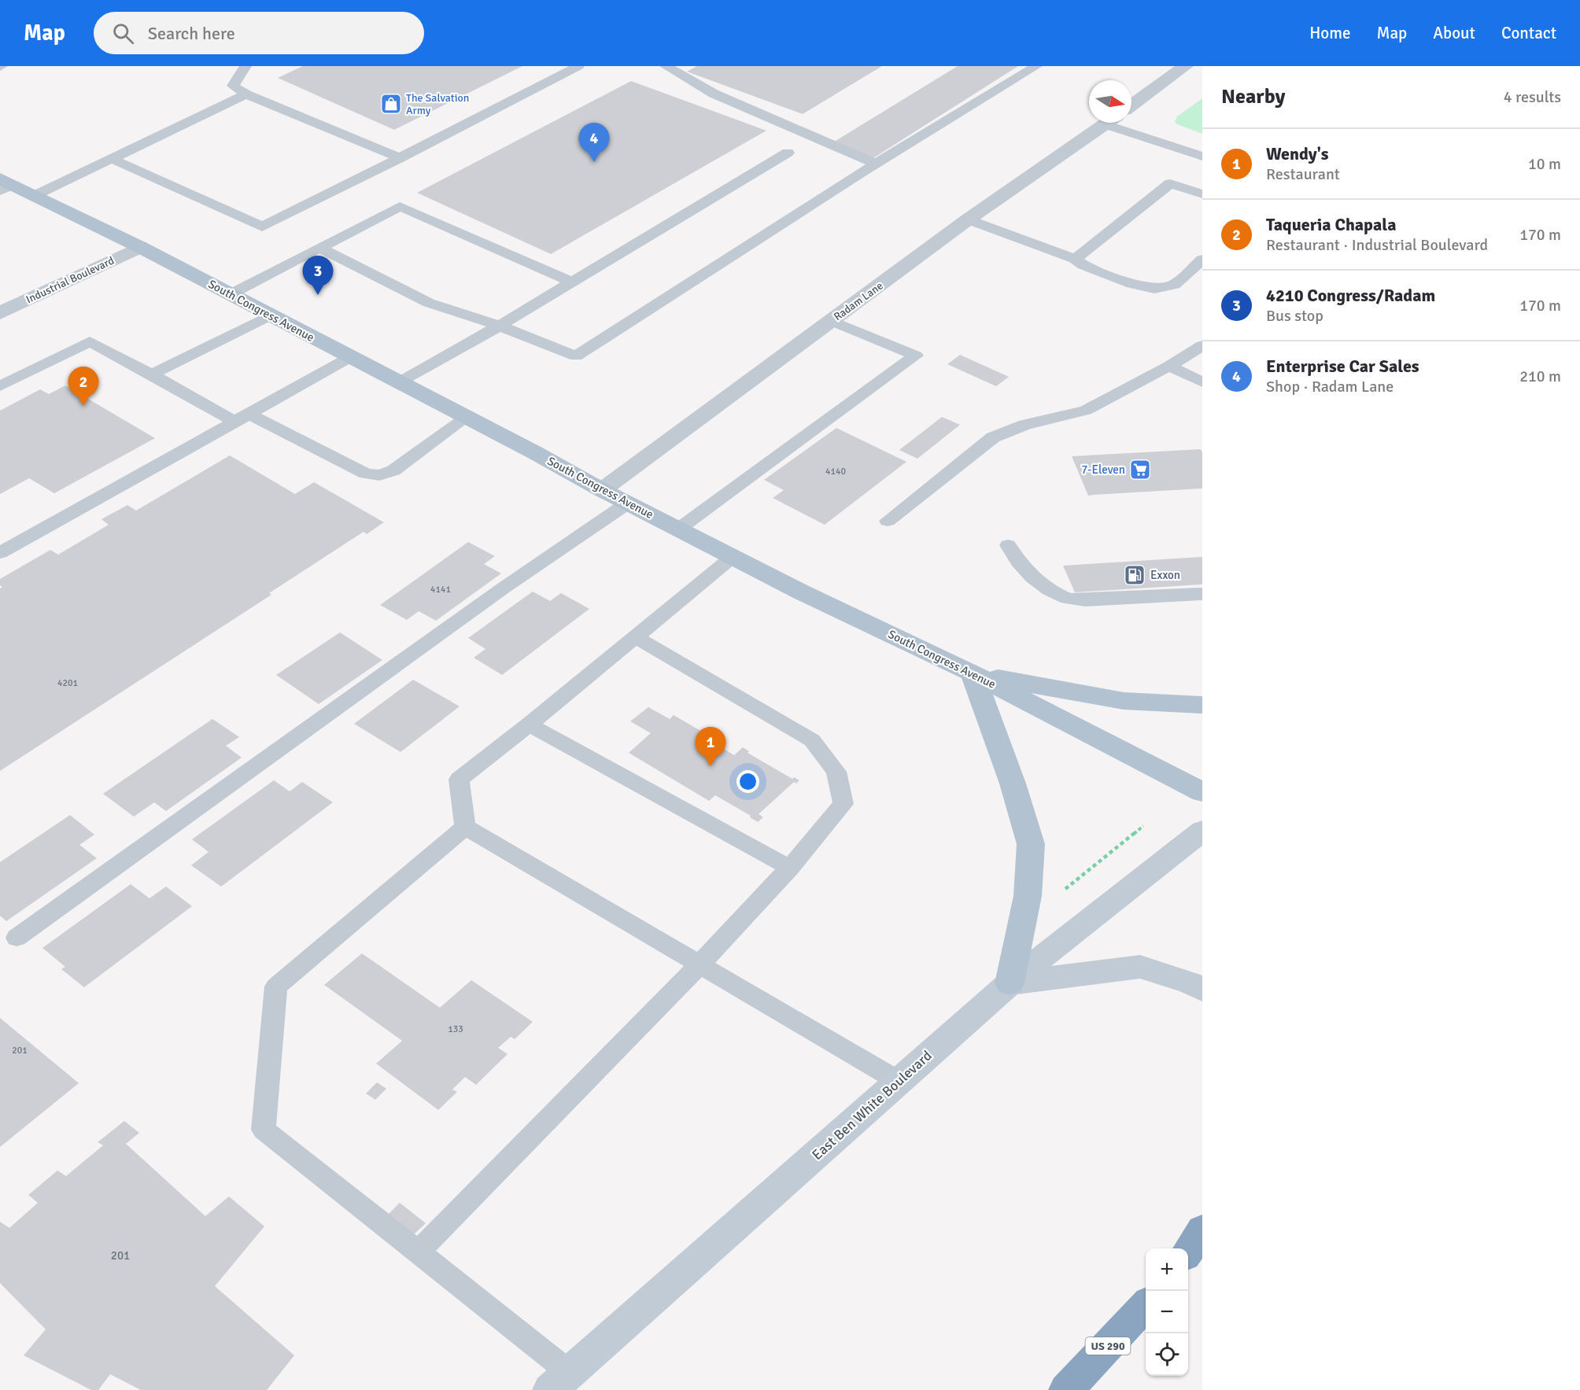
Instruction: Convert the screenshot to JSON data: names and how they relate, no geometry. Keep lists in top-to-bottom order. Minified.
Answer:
{"streets":{"highway":["US 290"],"main road":["South Congress Avenue","East Ben White Boulevard"],"street":["Industrial Boulevard","Radam Lane"]},"crossings":[["Industrial Boulevard","South Congress Avenue"],["Radam Lane","South Congress Avenue"]],"places":{"shop":["The Salvation Army"],"supermarket":["7-Eleven"],"fuel station":["Exxon"]},"house_numbers":["4140","4141","4201","133","201","201"],"north":"right","page":{"header":"Map","search":"Search here","nav":["Home","Map","About","Contact"],"heading":["Nearby","4 results"],"pins":["4","3","2","1"],"list":[{"mark":"1","name":"Wendy's","note":"Restaurant","value":"10 m"},{"mark":"2","name":"Taqueria Chapala","note":"Restaurant · Industrial Boulevard","value":"170 m"},{"mark":"3","name":"4210 Congress/Radam","note":"Bus stop","value":"170 m"},{"mark":"4","name":"Enterprise Car Sales","note":"Shop · Radam Lane","value":"210 m"}],"map_buttons":["+","−"]}}
